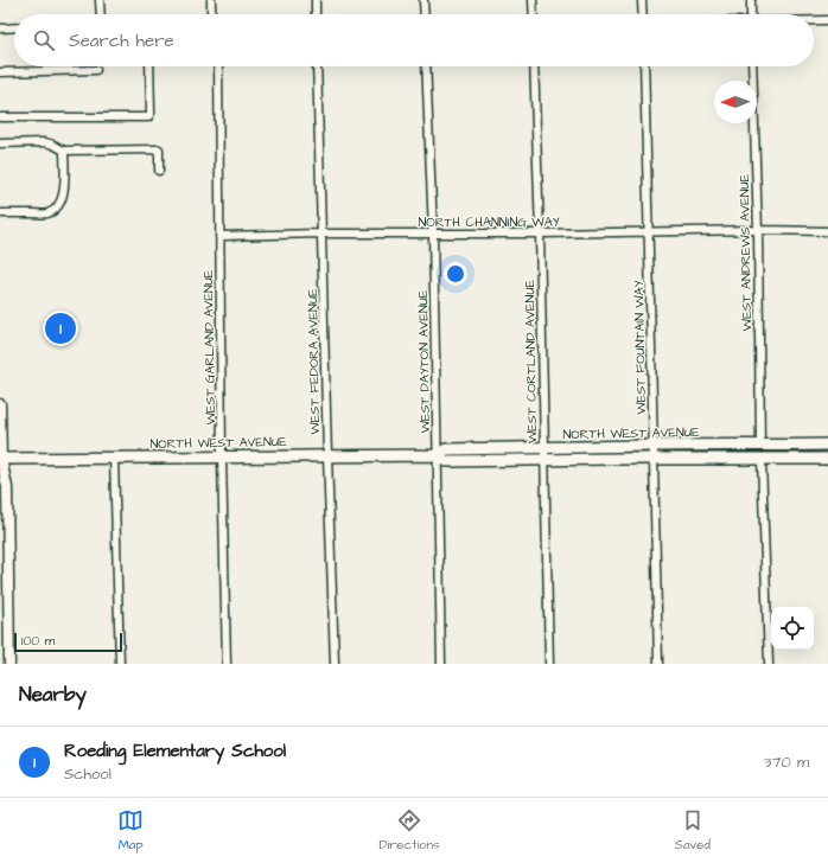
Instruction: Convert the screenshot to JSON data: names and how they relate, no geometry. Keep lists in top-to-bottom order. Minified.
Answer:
{"streets":{"main road":["NORTH WEST AVENUE"],"street":["NORTH CHANNING WAY","WEST ANDREWS AVENUE","WEST GARLAND AVENUE","WEST FOUNTAIN WAY","WEST FEDORA AVENUE","WEST DAYTON AVENUE","WEST CORTLAND AVENUE"]},"crossings":[["NORTH CHANNING WAY","WEST ANDREWS AVENUE"],["NORTH CHANNING WAY","WEST GARLAND AVENUE"],["NORTH CHANNING WAY","WEST FOUNTAIN WAY"],["NORTH CHANNING WAY","WEST FEDORA AVENUE"],["NORTH CHANNING WAY","WEST DAYTON AVENUE"],["NORTH CHANNING WAY","WEST CORTLAND AVENUE"],["WEST ANDREWS AVENUE","NORTH WEST AVENUE"],["WEST GARLAND AVENUE","NORTH WEST AVENUE"],["WEST FOUNTAIN WAY","NORTH WEST AVENUE"],["WEST FEDORA AVENUE","NORTH WEST AVENUE"],["WEST DAYTON AVENUE","NORTH WEST AVENUE"],["WEST CORTLAND AVENUE","NORTH WEST AVENUE"]],"scale_bar":"100 m","north":"left","page":{"search":"Search here","pins":"1","scale":"100 m","heading":"Nearby","list":[{"mark":"1","name":"Roeding Elementary School","note":"School","value":"370 m"}],"nav":["Map","Directions","Saved"]}}
